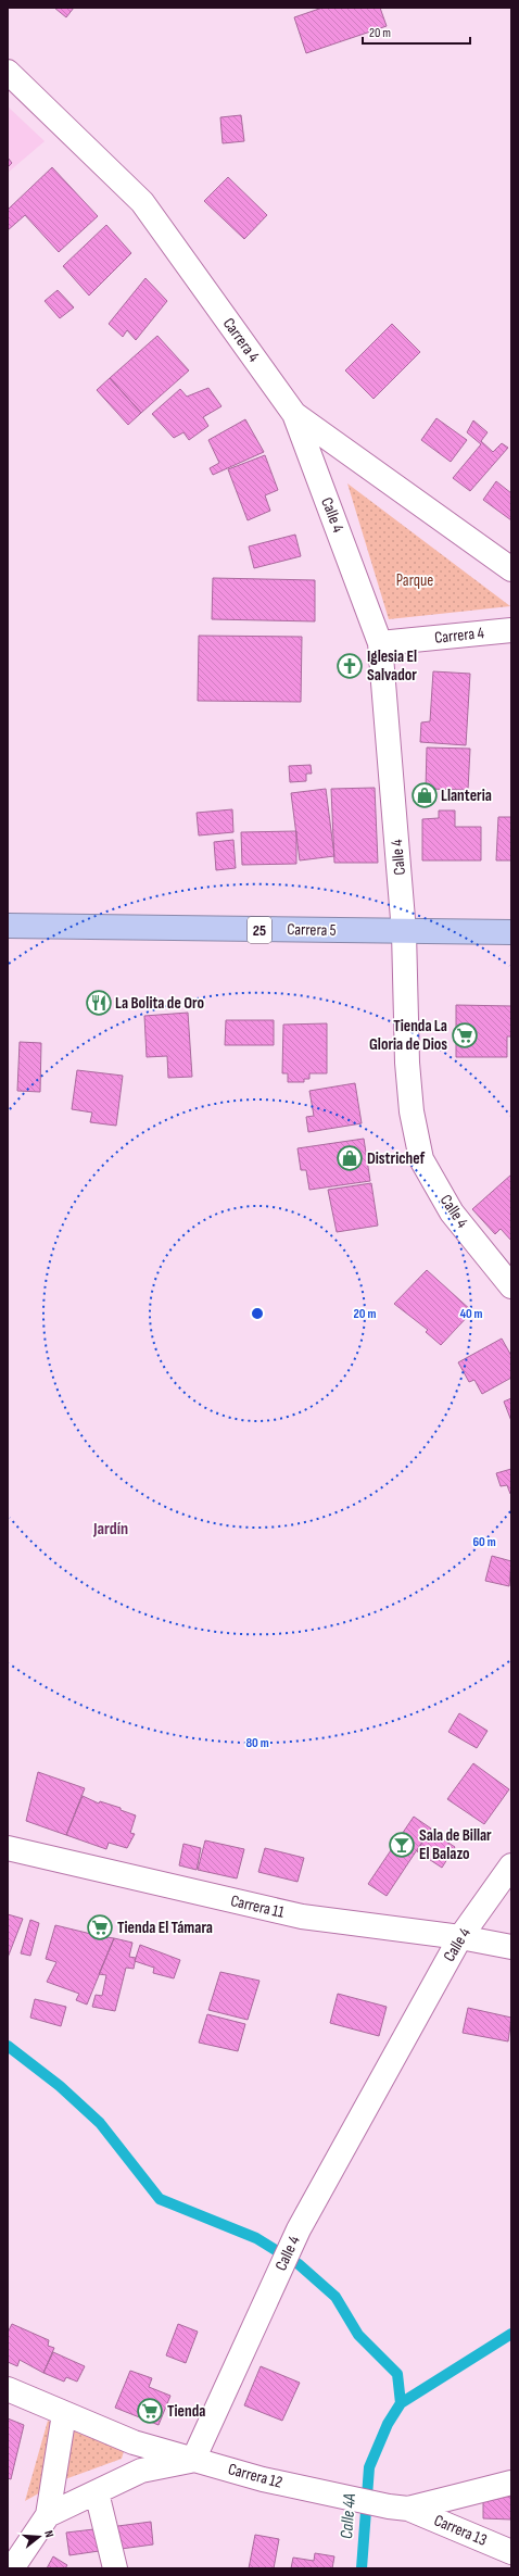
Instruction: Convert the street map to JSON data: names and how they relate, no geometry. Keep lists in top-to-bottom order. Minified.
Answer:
{"streets":{"highway":["25","Carrera 5"],"street":["Carrera 4","Calle 4","Carrera 11","Carrera 12","Carrera 13"]},"crossings":[["Carrera 4","Calle 4"],["Calle 4","Carrera 5"],["Calle 4","Carrera 11"],["Calle 4","Carrera 12"],["Carrera 12","Carrera 13"]],"districts":["Jardín"],"water":["Calle 4A"],"parks":["Parque"],"places":{"church":["Iglesia El Salvador"],"shop":["Llanteria","Districhef"],"restaurant":["La Bolita de Oro"],"supermarket":["Tienda La Gloria de Dios","Tienda El Támara","Tienda"],"bar":["Sala de Billar El Balazo"]},"scale_bar":"20 m","north":"right","rings":["20 m","40 m","60 m","80 m"]}
